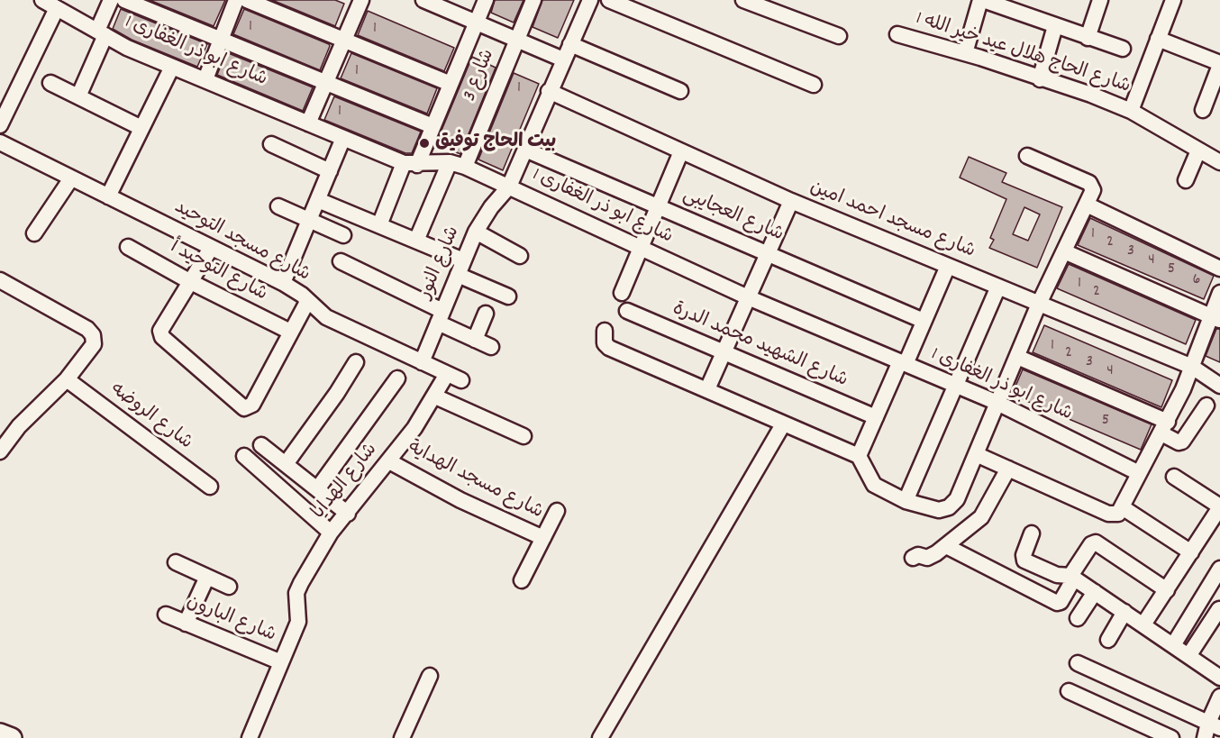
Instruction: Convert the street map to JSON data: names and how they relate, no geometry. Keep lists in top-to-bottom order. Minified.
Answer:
{"streets":{"street":["شارع ابو ذر الغفارى 1","شارع الحاج هلال عيد خير الله 1","شارع 3","شارع العجايبى","شارع مسجد احمد امين","شارع مسجد التوحيد","شارع النور","شارع التوحيد أ","شارع الشهيد محمد الدرة","شارع الروضه","شارع مسجد الهداية","شارع الهدايا","شارع البارون"]},"crossings":[["شارع ابو ذر الغفارى 1","شارع 3"],["شارع ابو ذر الغفارى 1","شارع النور"],["شارع العجايبى","شارع النور"],["شارع مسجد احمد امين","شارع النور"],["شارع مسجد التوحيد","شارع النور"],["شارع مسجد التوحيد","شارع الهدايا"],["شارع مسجد الهداية","شارع الهدايا"],["شارع الهدايا","شارع البارون"]],"places":["بيت الحاج توفيق"],"house_numbers":["1","1","1","1","1","1","2","3","4","5","6","1","2","1","2","3","4","5"]}
